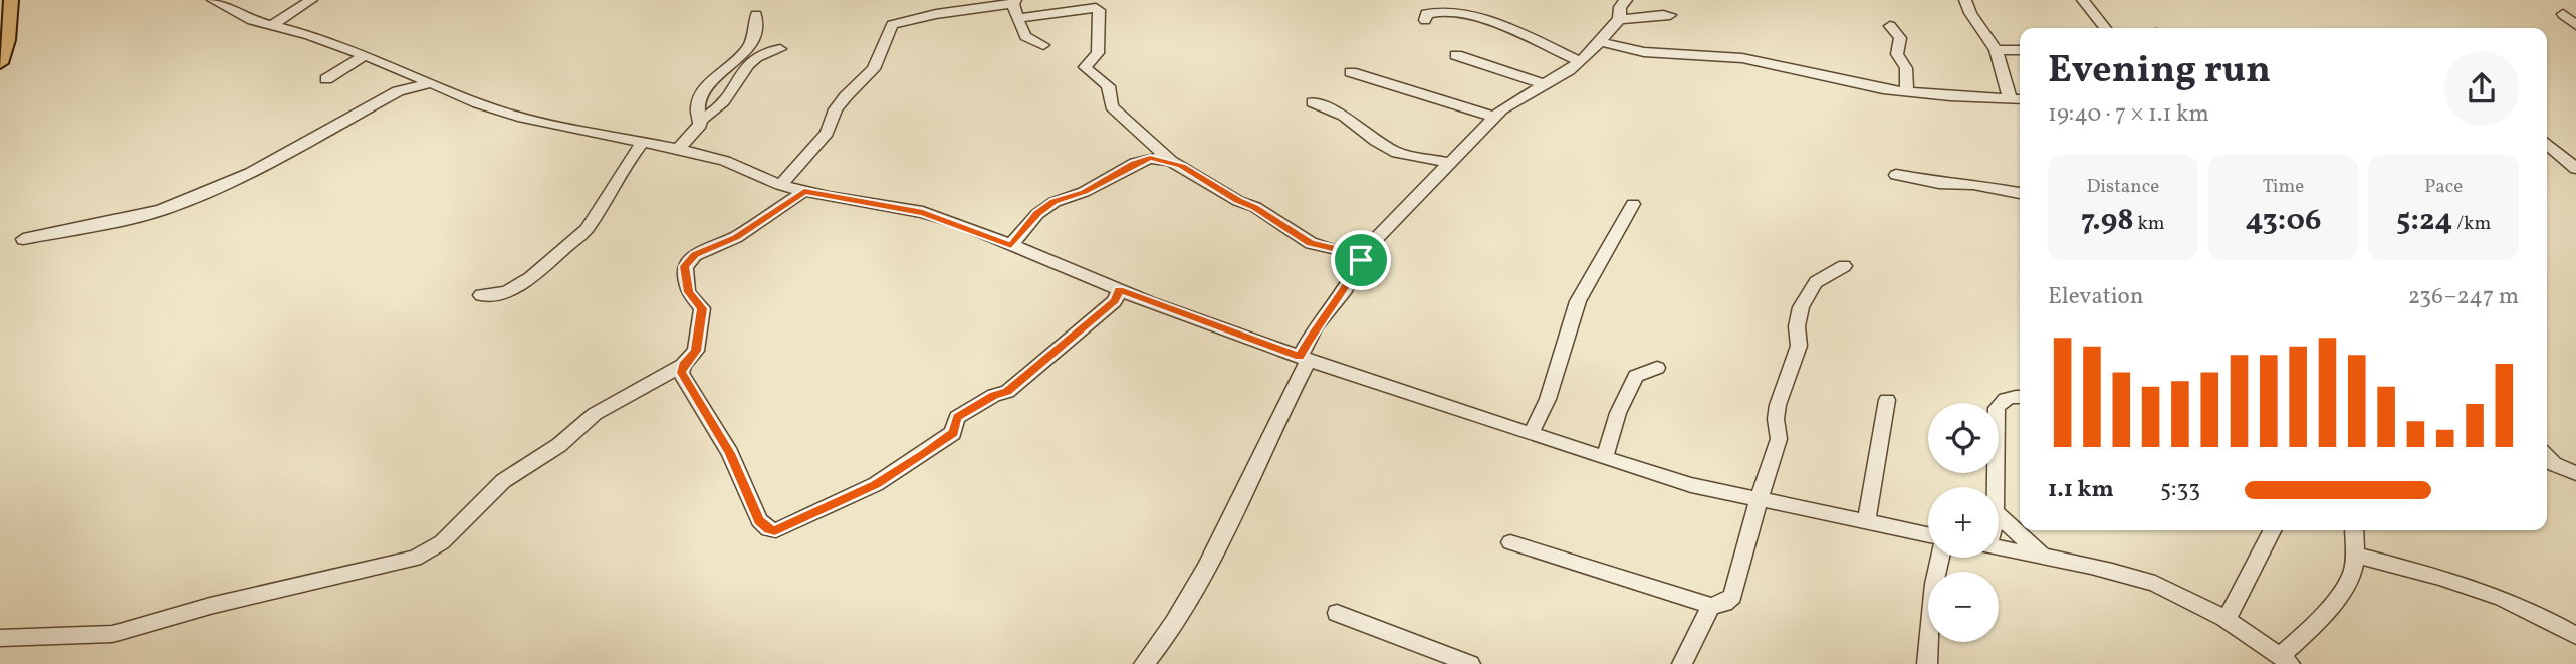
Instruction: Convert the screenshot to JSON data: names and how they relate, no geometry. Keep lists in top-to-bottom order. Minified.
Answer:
{"page":{"heading":["Evening run","19:40 · 7 × 1.1 km"],"stats":[["Distance","7.98 km"],["Time","43:06"],["Pace","5:24 /km"]],"chart":["Elevation","236–247 m"],"map_buttons":["+","−"],"list":[{"name":"1.1 km","note":"5:33"}]}}
